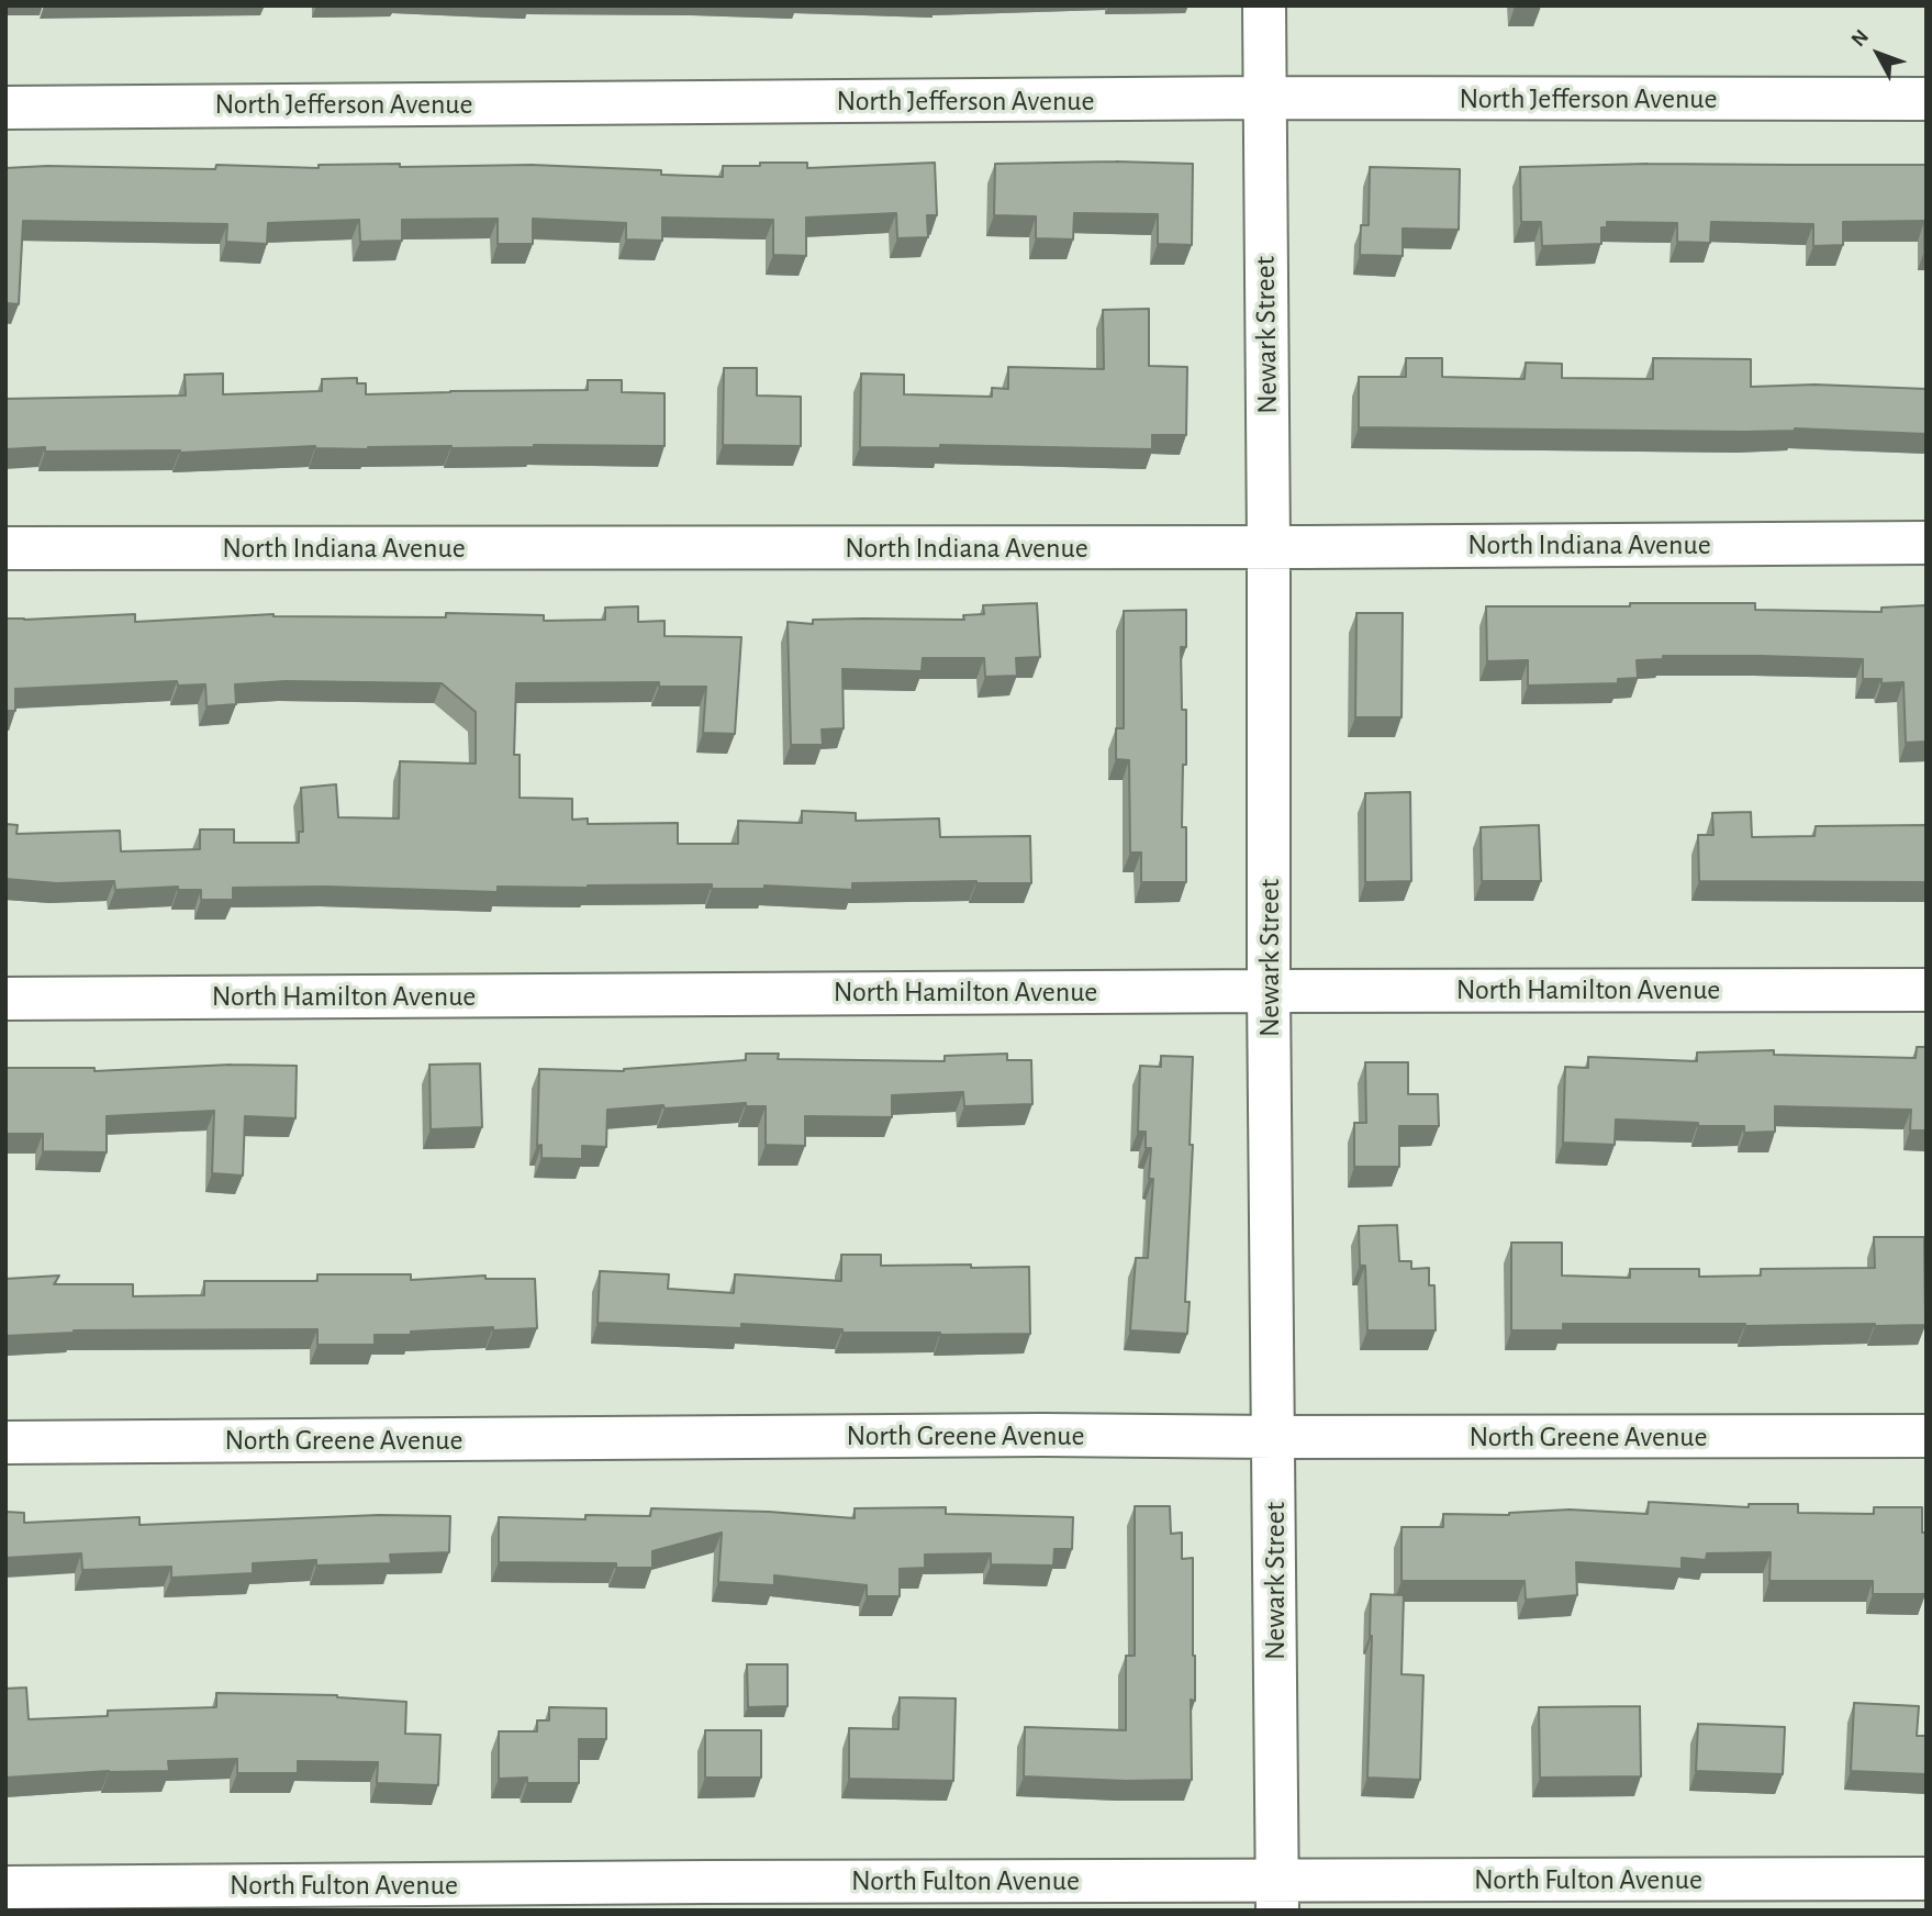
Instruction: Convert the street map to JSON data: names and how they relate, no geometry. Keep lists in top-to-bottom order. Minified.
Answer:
{"streets":{"street":["North Jefferson Avenue","Newark Street","North Indiana Avenue","North Hamilton Avenue","North Greene Avenue","North Fulton Avenue"]},"crossings":[["North Jefferson Avenue","Newark Street"],["Newark Street","North Indiana Avenue"],["Newark Street","North Hamilton Avenue"],["Newark Street","North Greene Avenue"],["Newark Street","North Fulton Avenue"]],"north":"top left"}
